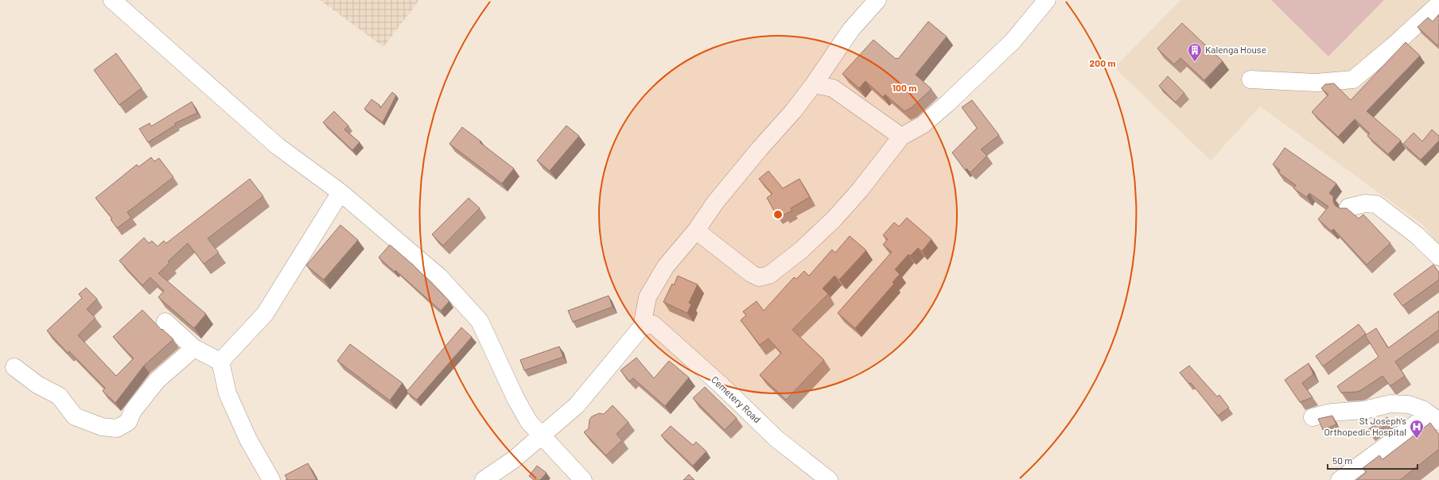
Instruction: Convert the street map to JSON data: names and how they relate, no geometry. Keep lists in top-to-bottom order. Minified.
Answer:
{"streets":{"street":["Cemetery Road"]},"places":{"building":["Kalenga House"],"hospital":["St Joseph's Orthopedic Hospital"]},"scale_bar":"50 m","rings":["200 m","100 m"]}
